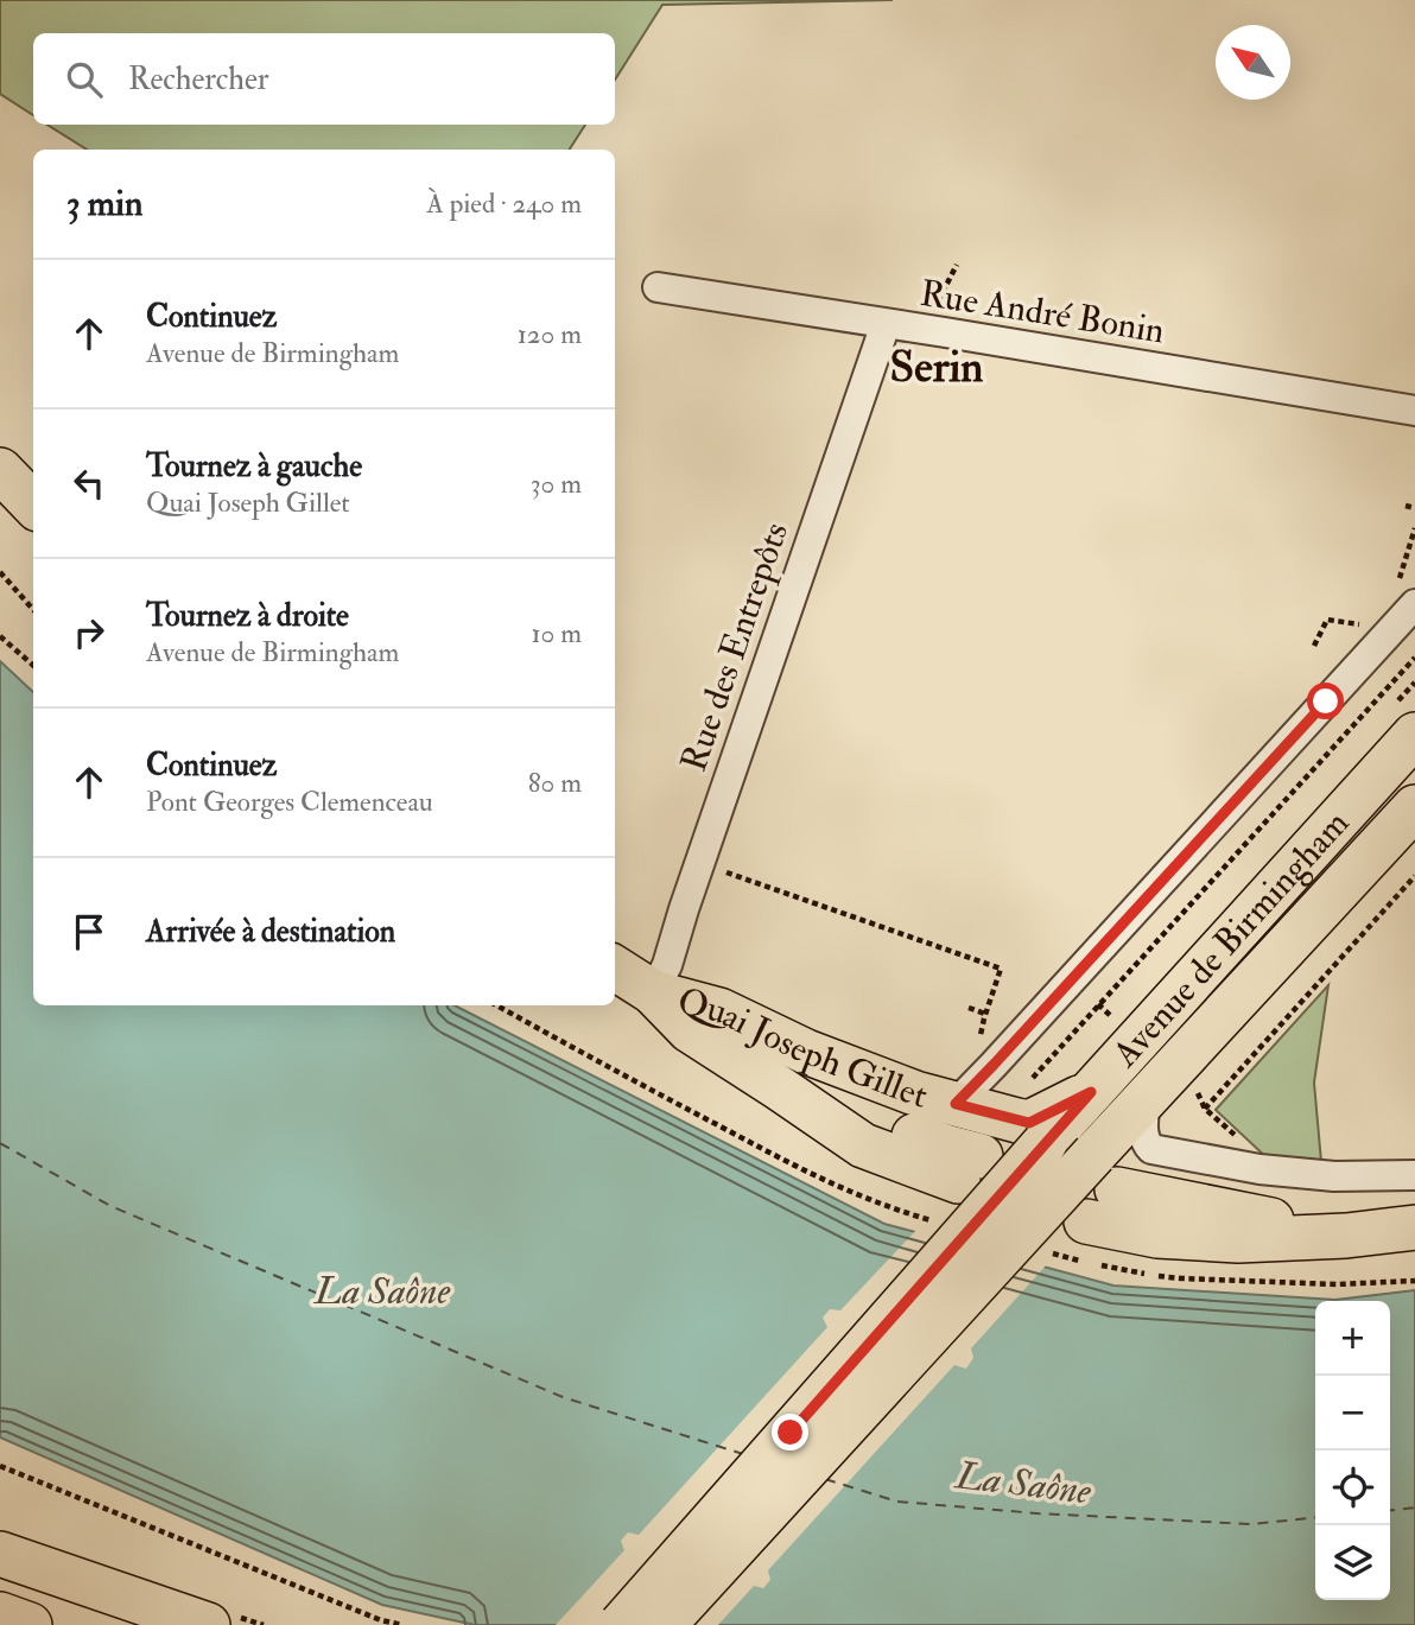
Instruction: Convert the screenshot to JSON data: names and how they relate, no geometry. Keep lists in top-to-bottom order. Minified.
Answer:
{"streets":{"main road":["Avenue de Birmingham","Quai Joseph Gillet"],"street":["Rue André Bonin","Rue des Entrepôts"]},"crossings":[["Rue André Bonin","Rue des Entrepôts"],["Rue des Entrepôts","Quai Joseph Gillet"],["Avenue de Birmingham","Quai Joseph Gillet"]],"districts":["Serin"],"water":["La Saône"],"north":"top left","page":{"search":"Rechercher","heading":["3 min","À pied · 240 m"],"list":[["Continuez","Avenue de Birmingham","120 m"],["Tournez à gauche","Quai Joseph Gillet","30 m"],["Tournez à droite","Avenue de Birmingham","10 m"],["Continuez","Pont Georges Clemenceau","80 m"],"Arrivée à destination"],"map_buttons":["+","−"]}}
